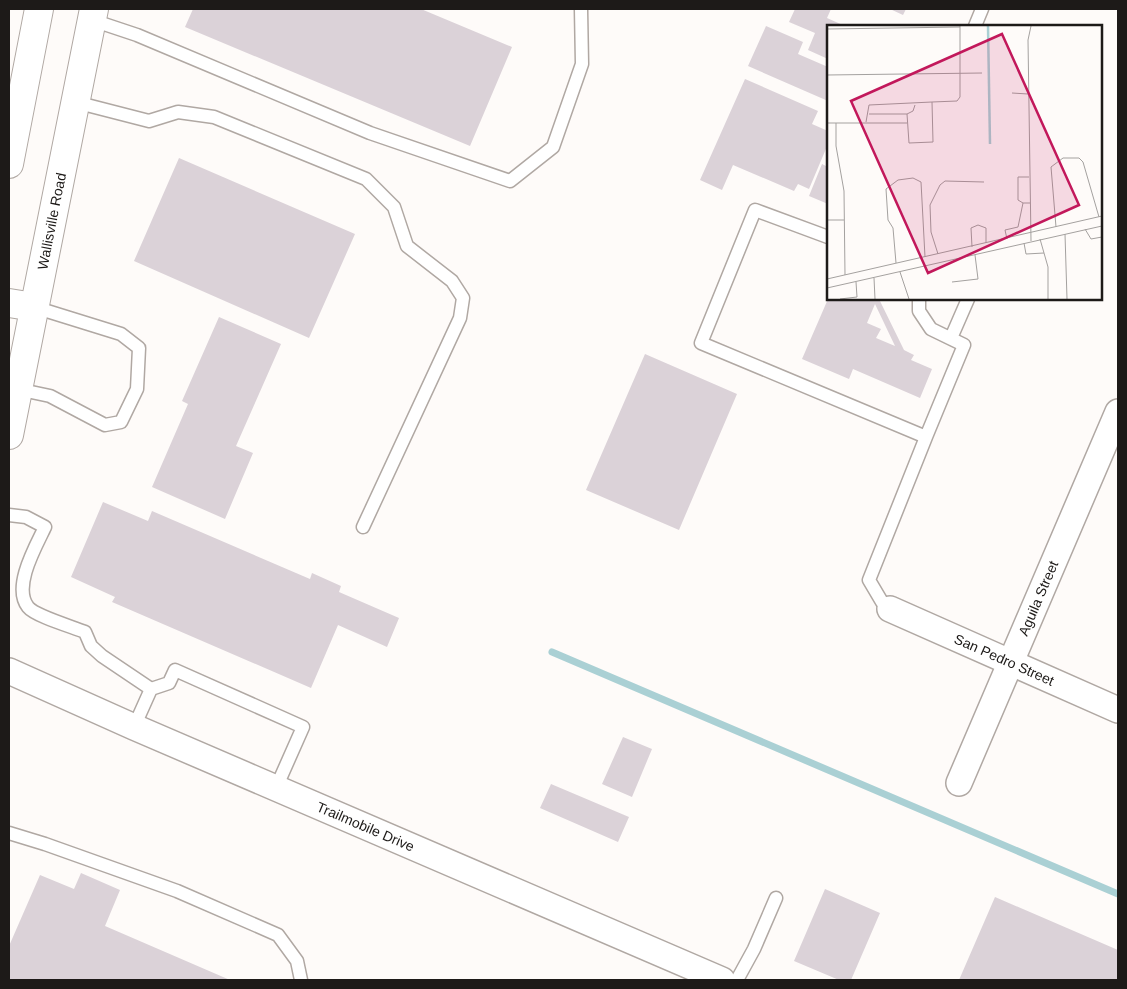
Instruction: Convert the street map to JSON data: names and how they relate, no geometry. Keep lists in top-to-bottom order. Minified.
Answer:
{"streets":{"main road":["Wallisville Road"],"street":["Aguila Street","San Pedro Street","Trailmobile Drive"]},"crossings":[["Aguila Street","San Pedro Street"]]}
